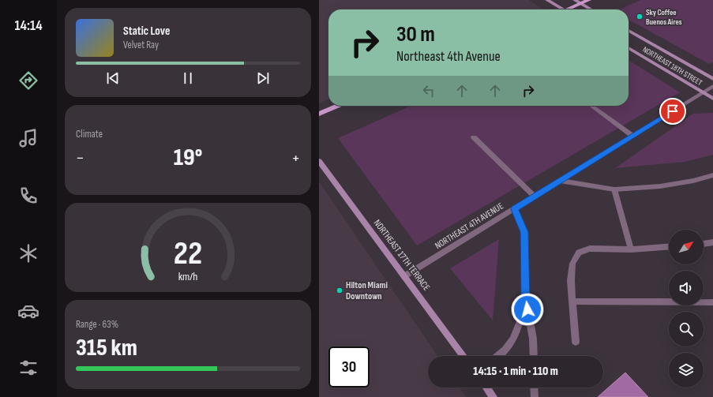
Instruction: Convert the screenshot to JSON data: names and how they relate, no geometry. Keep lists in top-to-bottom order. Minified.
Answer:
{"streets":{"street":["NORTHEAST 18TH STREET","NORTHEAST 4TH AVENUE","NORTHEAST 17TH TERRACE"]},"crossings":[["NORTHEAST 18TH STREET","NORTHEAST 4TH AVENUE"],["NORTHEAST 4TH AVENUE","NORTHEAST 17TH TERRACE"]],"places":["Sky Coffee Buenos Aires","Hilton Miami Downtown"],"north":"top right","page":{"tabs":"14:14","turn":["30 m","Northeast 4th Avenue"],"song":["Static Love","Velvet Ray"],"tile":["Climate",["Range · 63%","315 km"]],"heat":["−","19°","+"],"limit":"30","trip":"14:15 · 1 min · 110 m","gauge":["22","km/h"]}}
